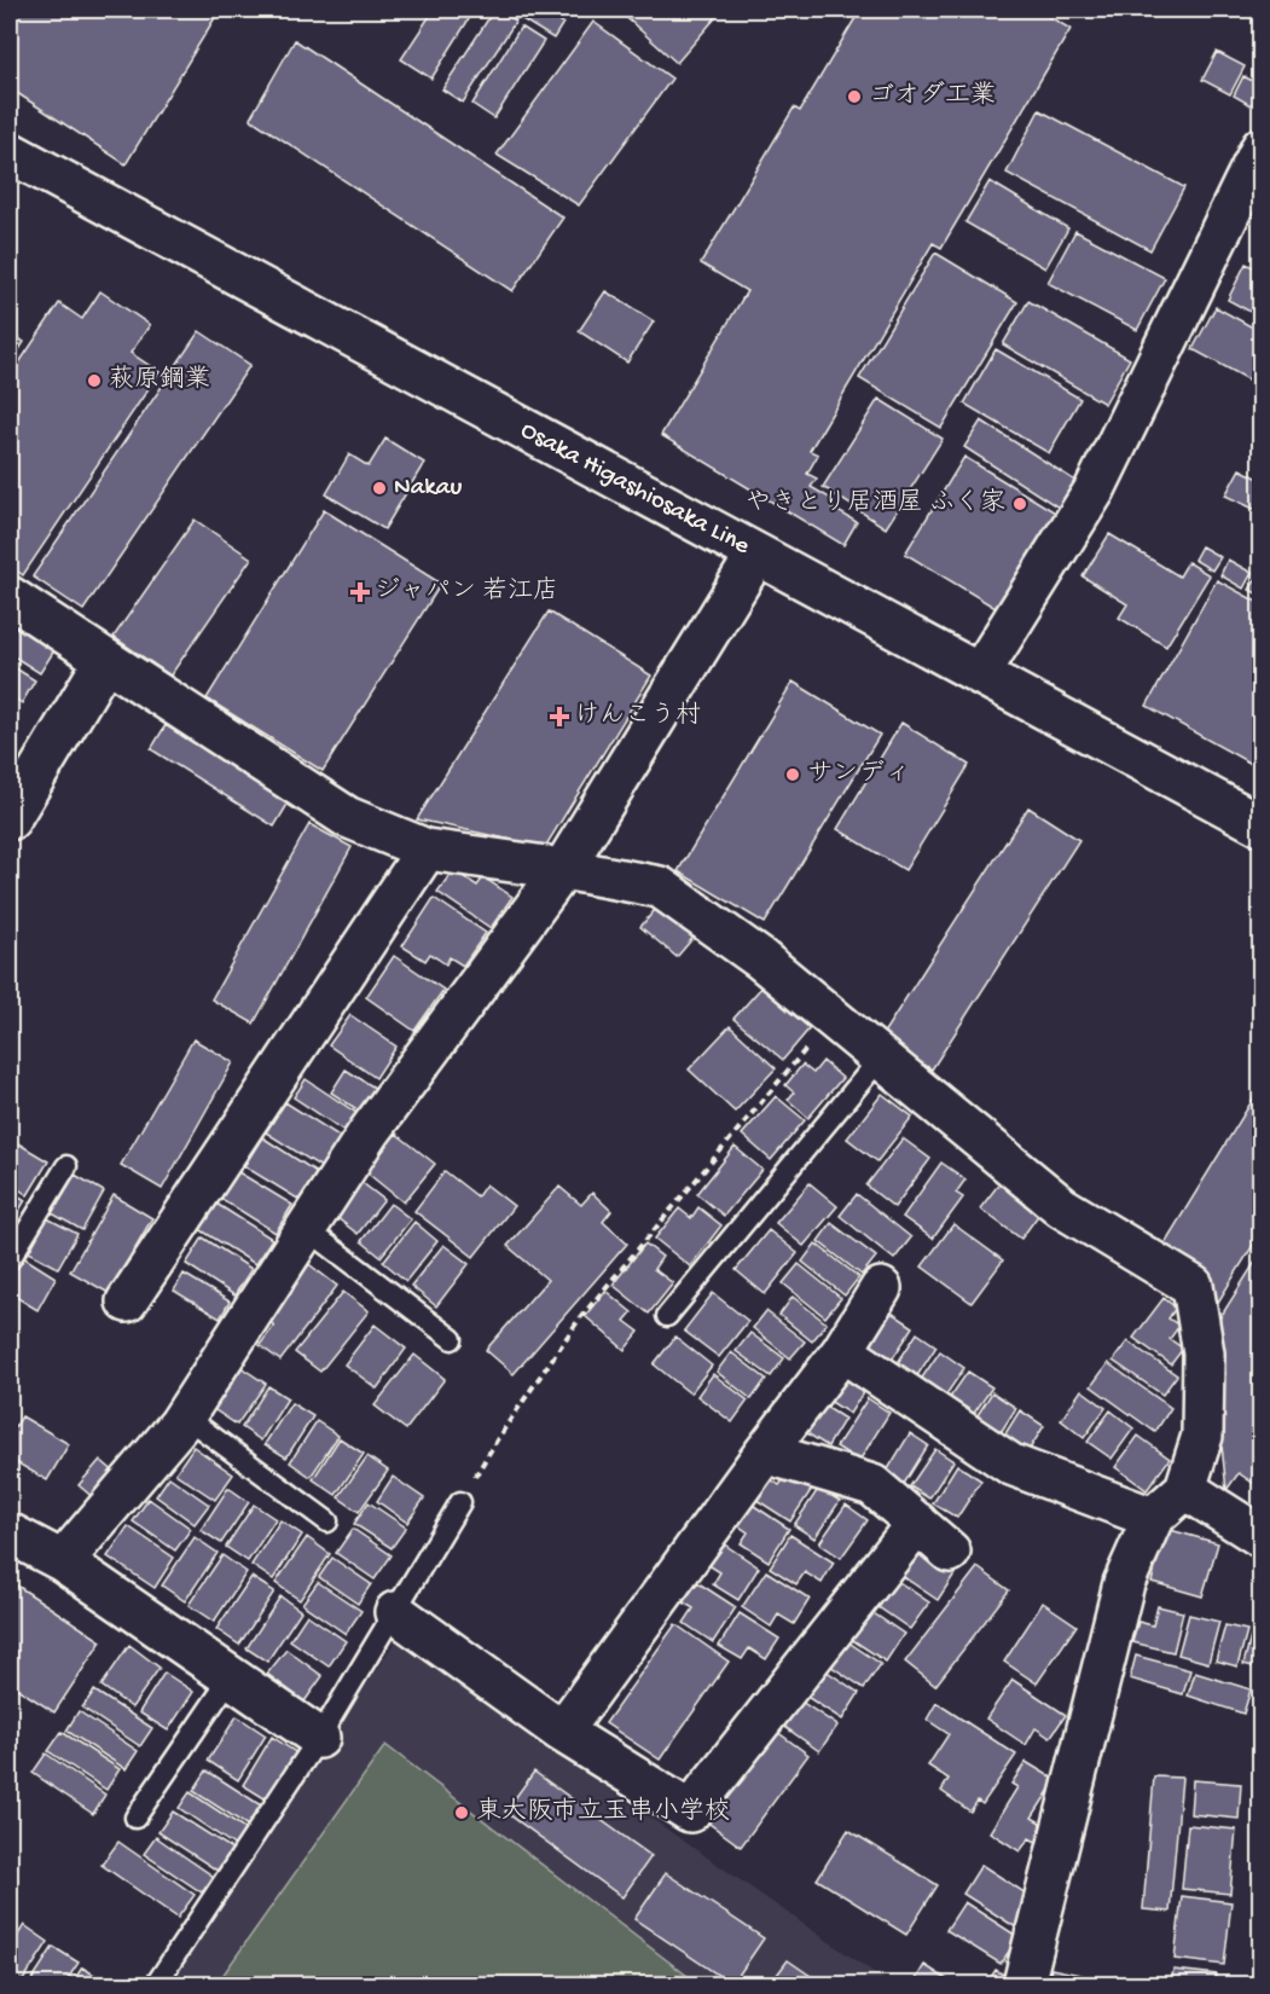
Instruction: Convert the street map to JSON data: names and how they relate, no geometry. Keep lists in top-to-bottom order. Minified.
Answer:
{"streets":{"street":["Osaka Higashiosaka Line"]},"places":{"other":["ゴオダ工業","萩原鋼業","Nakau","やきとり居酒屋 ふく家","サンディ","東大阪市立玉串小学校"],"health":["ジャパン 若江店","けんこう村"]}}
